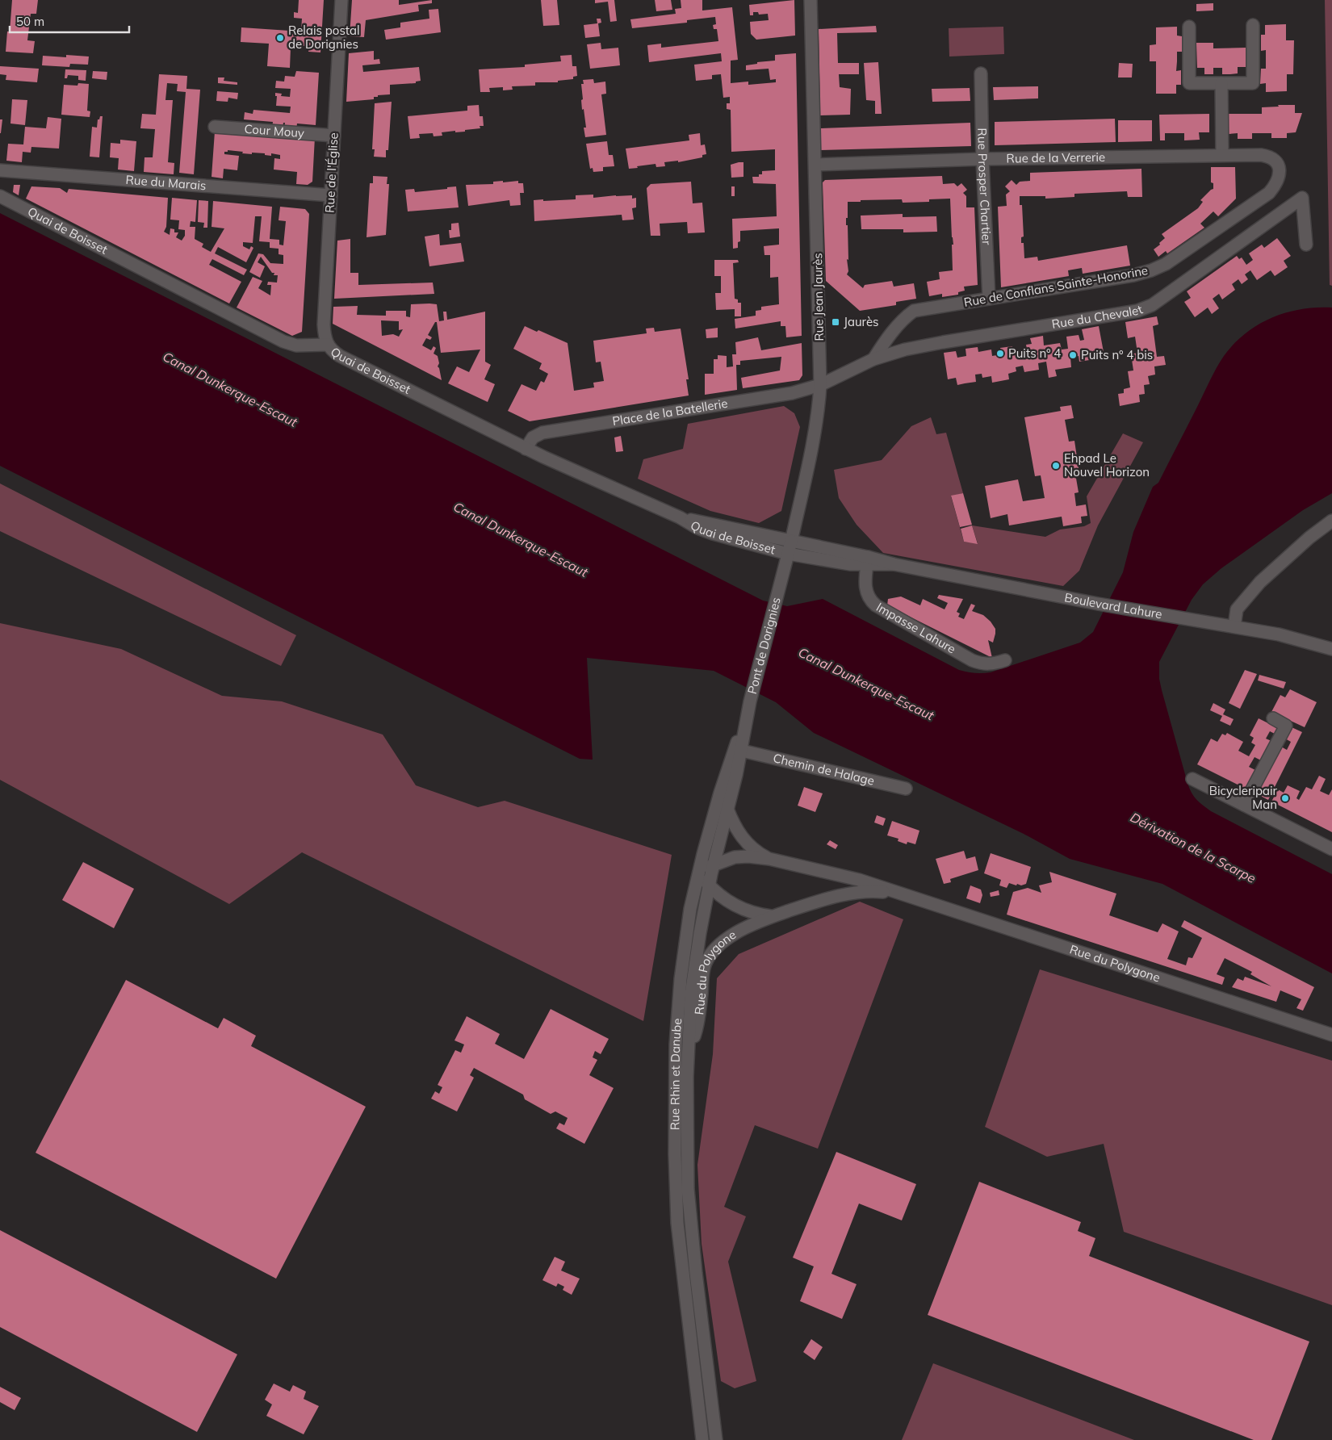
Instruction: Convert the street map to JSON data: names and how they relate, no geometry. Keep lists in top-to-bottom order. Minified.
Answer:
{"streets":{"street":["Cour Mouy","Rue de la Verrerie","Rue de l'Église","Rue du Marais","Rue Prosper Chartier","Quai de Boisset","Rue de Conflans Sainte-Honorine","Rue Jean Jaurès","Rue du Chevalet","Place de la Batellerie","Boulevard Lahure","Impasse Lahure","Pont de Dorignies","Chemin de Halage","Rue du Polygone","Rue Rhin et Danube"]},"crossings":[["Cour Mouy","Rue de l'Église"],["Rue de la Verrerie","Rue Prosper Chartier"],["Rue de la Verrerie","Rue de Conflans Sainte-Honorine"],["Rue de la Verrerie","Rue Jean Jaurès"],["Rue de l'Église","Rue du Marais"],["Rue de l'Église","Quai de Boisset"],["Rue Prosper Chartier","Rue de Conflans Sainte-Honorine"],["Quai de Boisset","Rue Jean Jaurès"],["Quai de Boisset","Place de la Batellerie"],["Quai de Boisset","Boulevard Lahure"],["Rue de Conflans Sainte-Honorine","Rue du Chevalet"],["Rue Jean Jaurès","Rue du Chevalet"],["Rue Jean Jaurès","Place de la Batellerie"],["Rue Jean Jaurès","Boulevard Lahure"],["Rue Jean Jaurès","Pont de Dorignies"],["Rue du Chevalet","Place de la Batellerie"],["Boulevard Lahure","Impasse Lahure"],["Pont de Dorignies","Rue Rhin et Danube"],["Chemin de Halage","Rue Rhin et Danube"],["Rue du Polygone","Rue Rhin et Danube"]],"water":["Canal Dunkerque-Escaut","Dérivation de la Scarpe"],"places":{"other":["Relais postal de Dorignies","Puits n° 4","Puits n° 4 bis","Ehpad Le Nouvel Horizon","Bicycleripair Man"],"transit":["Jaurès"]},"scale_bar":"50 m"}
